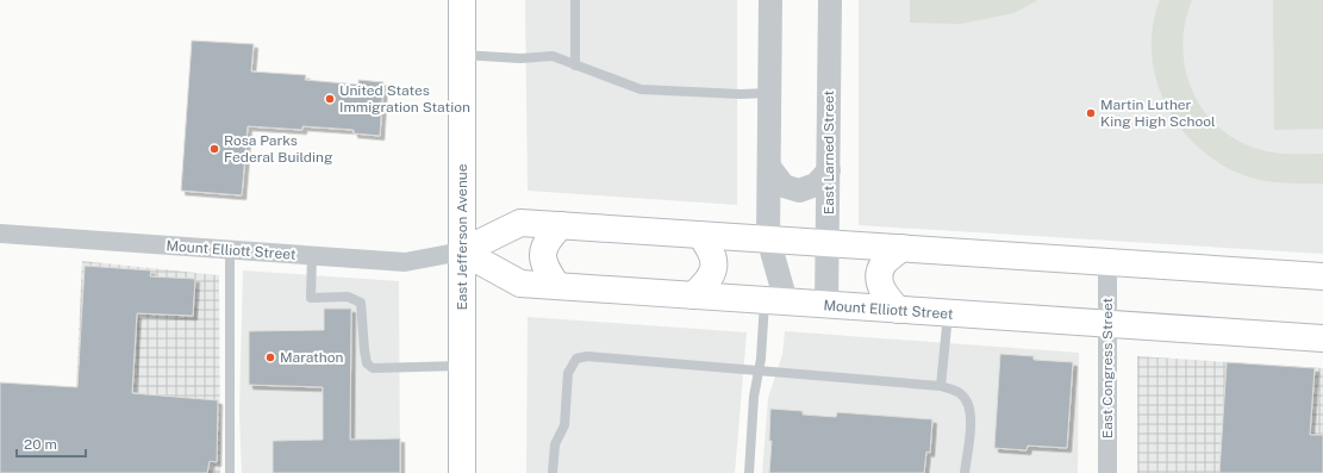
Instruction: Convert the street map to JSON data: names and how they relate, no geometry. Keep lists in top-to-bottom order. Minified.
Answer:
{"streets":{"main road":["East Jefferson Avenue","Mount Elliott Street"],"street":["East Larned Street","East Congress Street"]},"crossings":[["East Larned Street","Mount Elliott Street"],["East Jefferson Avenue","Mount Elliott Street"],["Mount Elliott Street","East Congress Street"]],"places":["United States Immigration Station","Martin Luther King High School","Rosa Parks Federal Building","Marathon"],"scale_bar":"20 m"}
